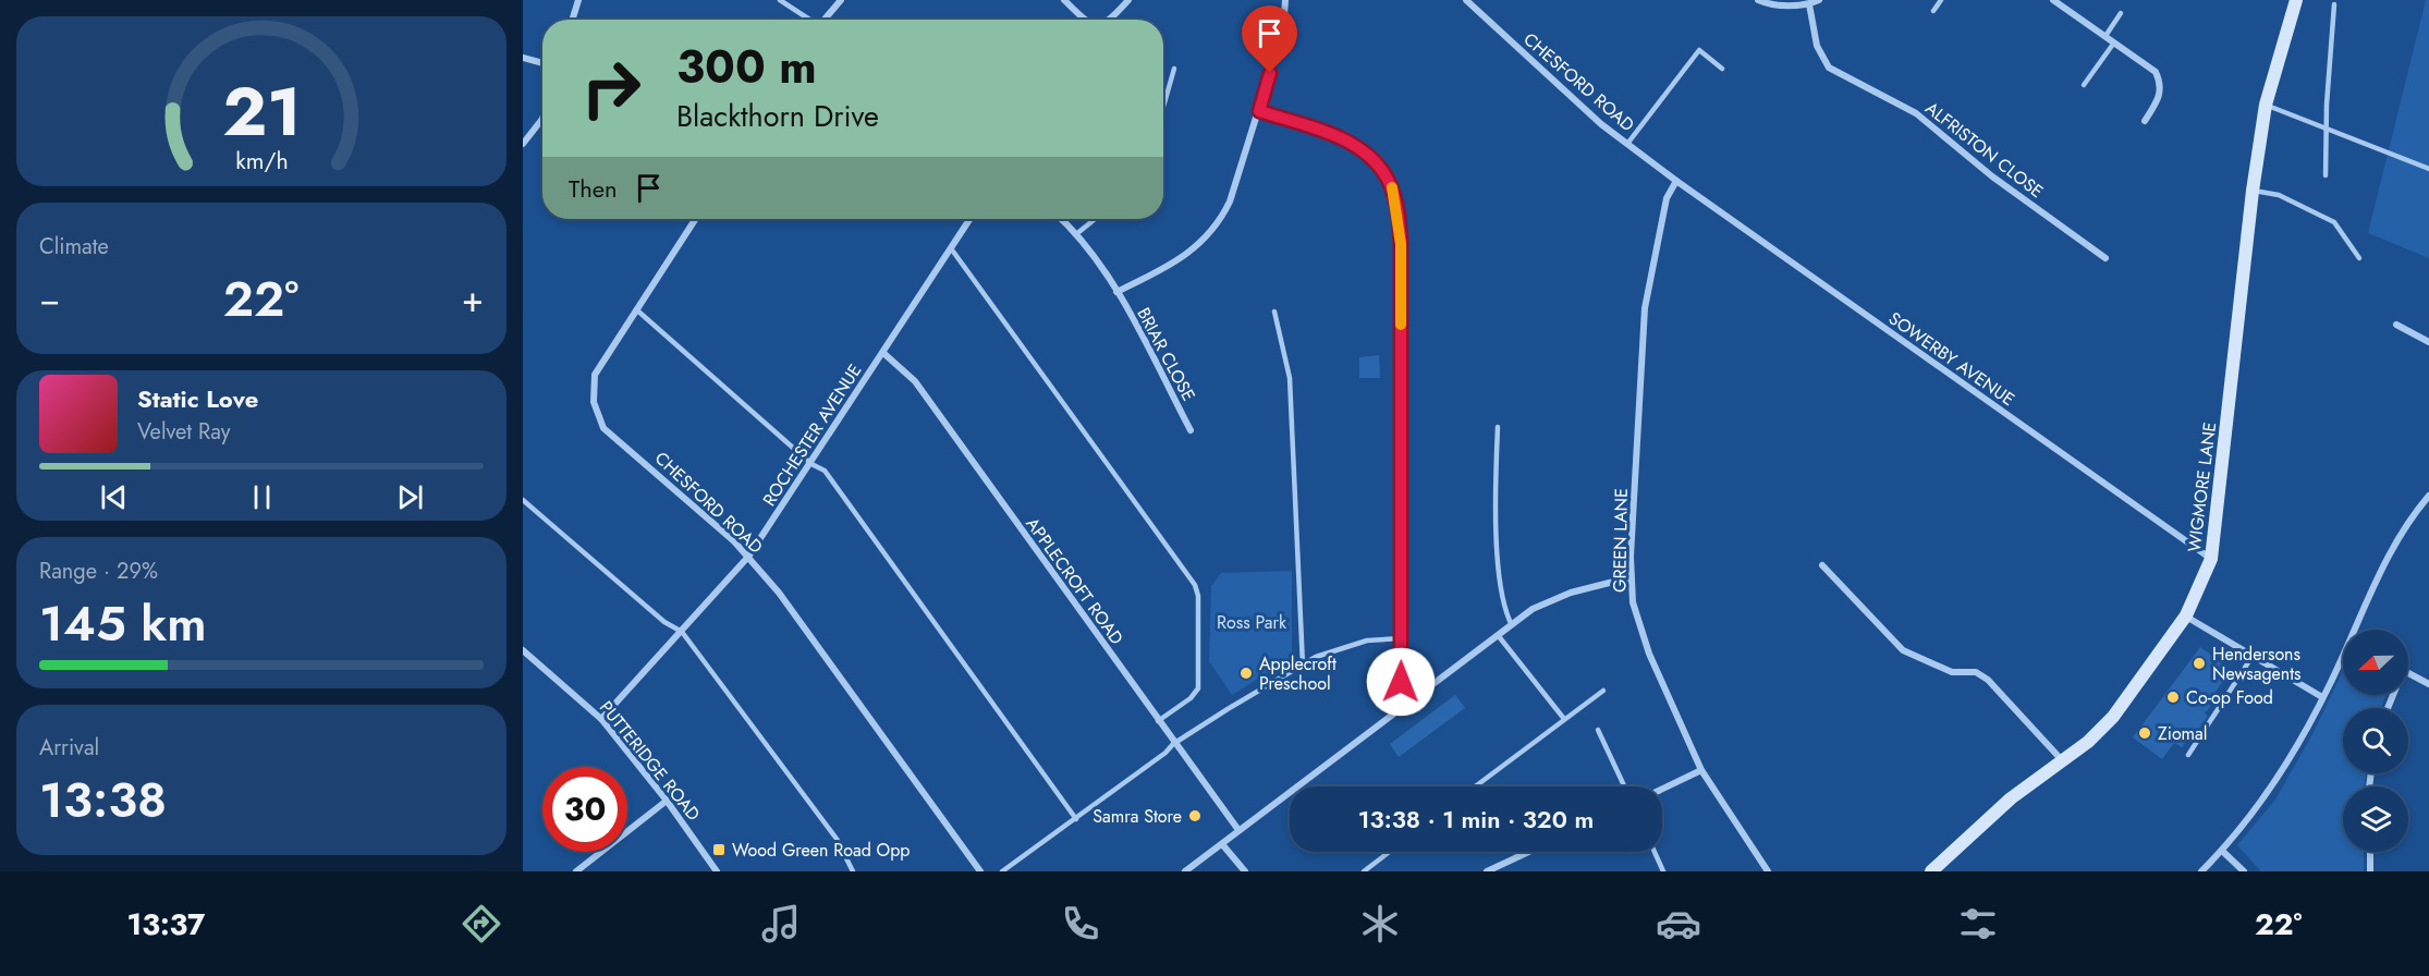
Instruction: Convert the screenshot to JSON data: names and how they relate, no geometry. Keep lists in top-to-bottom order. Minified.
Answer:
{"streets":{"street":["CHESFORD ROAD","ALFRISTON CLOSE","BRIAR CLOSE","SOWERBY AVENUE","ROCHESTER AVENUE","WIGMORE LANE","GREEN LANE","APPLECROFT ROAD","PUTTERIDGE ROAD"]},"crossings":[["CHESFORD ROAD","SOWERBY AVENUE"],["CHESFORD ROAD","ROCHESTER AVENUE"],["CHESFORD ROAD","GREEN LANE"],["SOWERBY AVENUE","WIGMORE LANE"],["SOWERBY AVENUE","GREEN LANE"],["ROCHESTER AVENUE","APPLECROFT ROAD"],["ROCHESTER AVENUE","PUTTERIDGE ROAD"]],"parks":["Ross Park"],"places":{"other":["Hendersons Newsagents","Applecroft Preschool","Co-op Food","Ziomal","Samra Store"],"transit":["Wood Green Road Opp"]},"north":"left","page":{"turn":["300 m","Blackthorn Drive"],"then":"Then","tile":["Climate",["Range · 29%","145 km"],["Arrival","13:38"]],"heat":["−","22°","+"],"song":["Static Love","Velvet Ray"],"limit":"30","trip":"13:38 · 1 min · 320 m","tabs":["13:37","22°"],"gauge":["21","km/h"]}}
